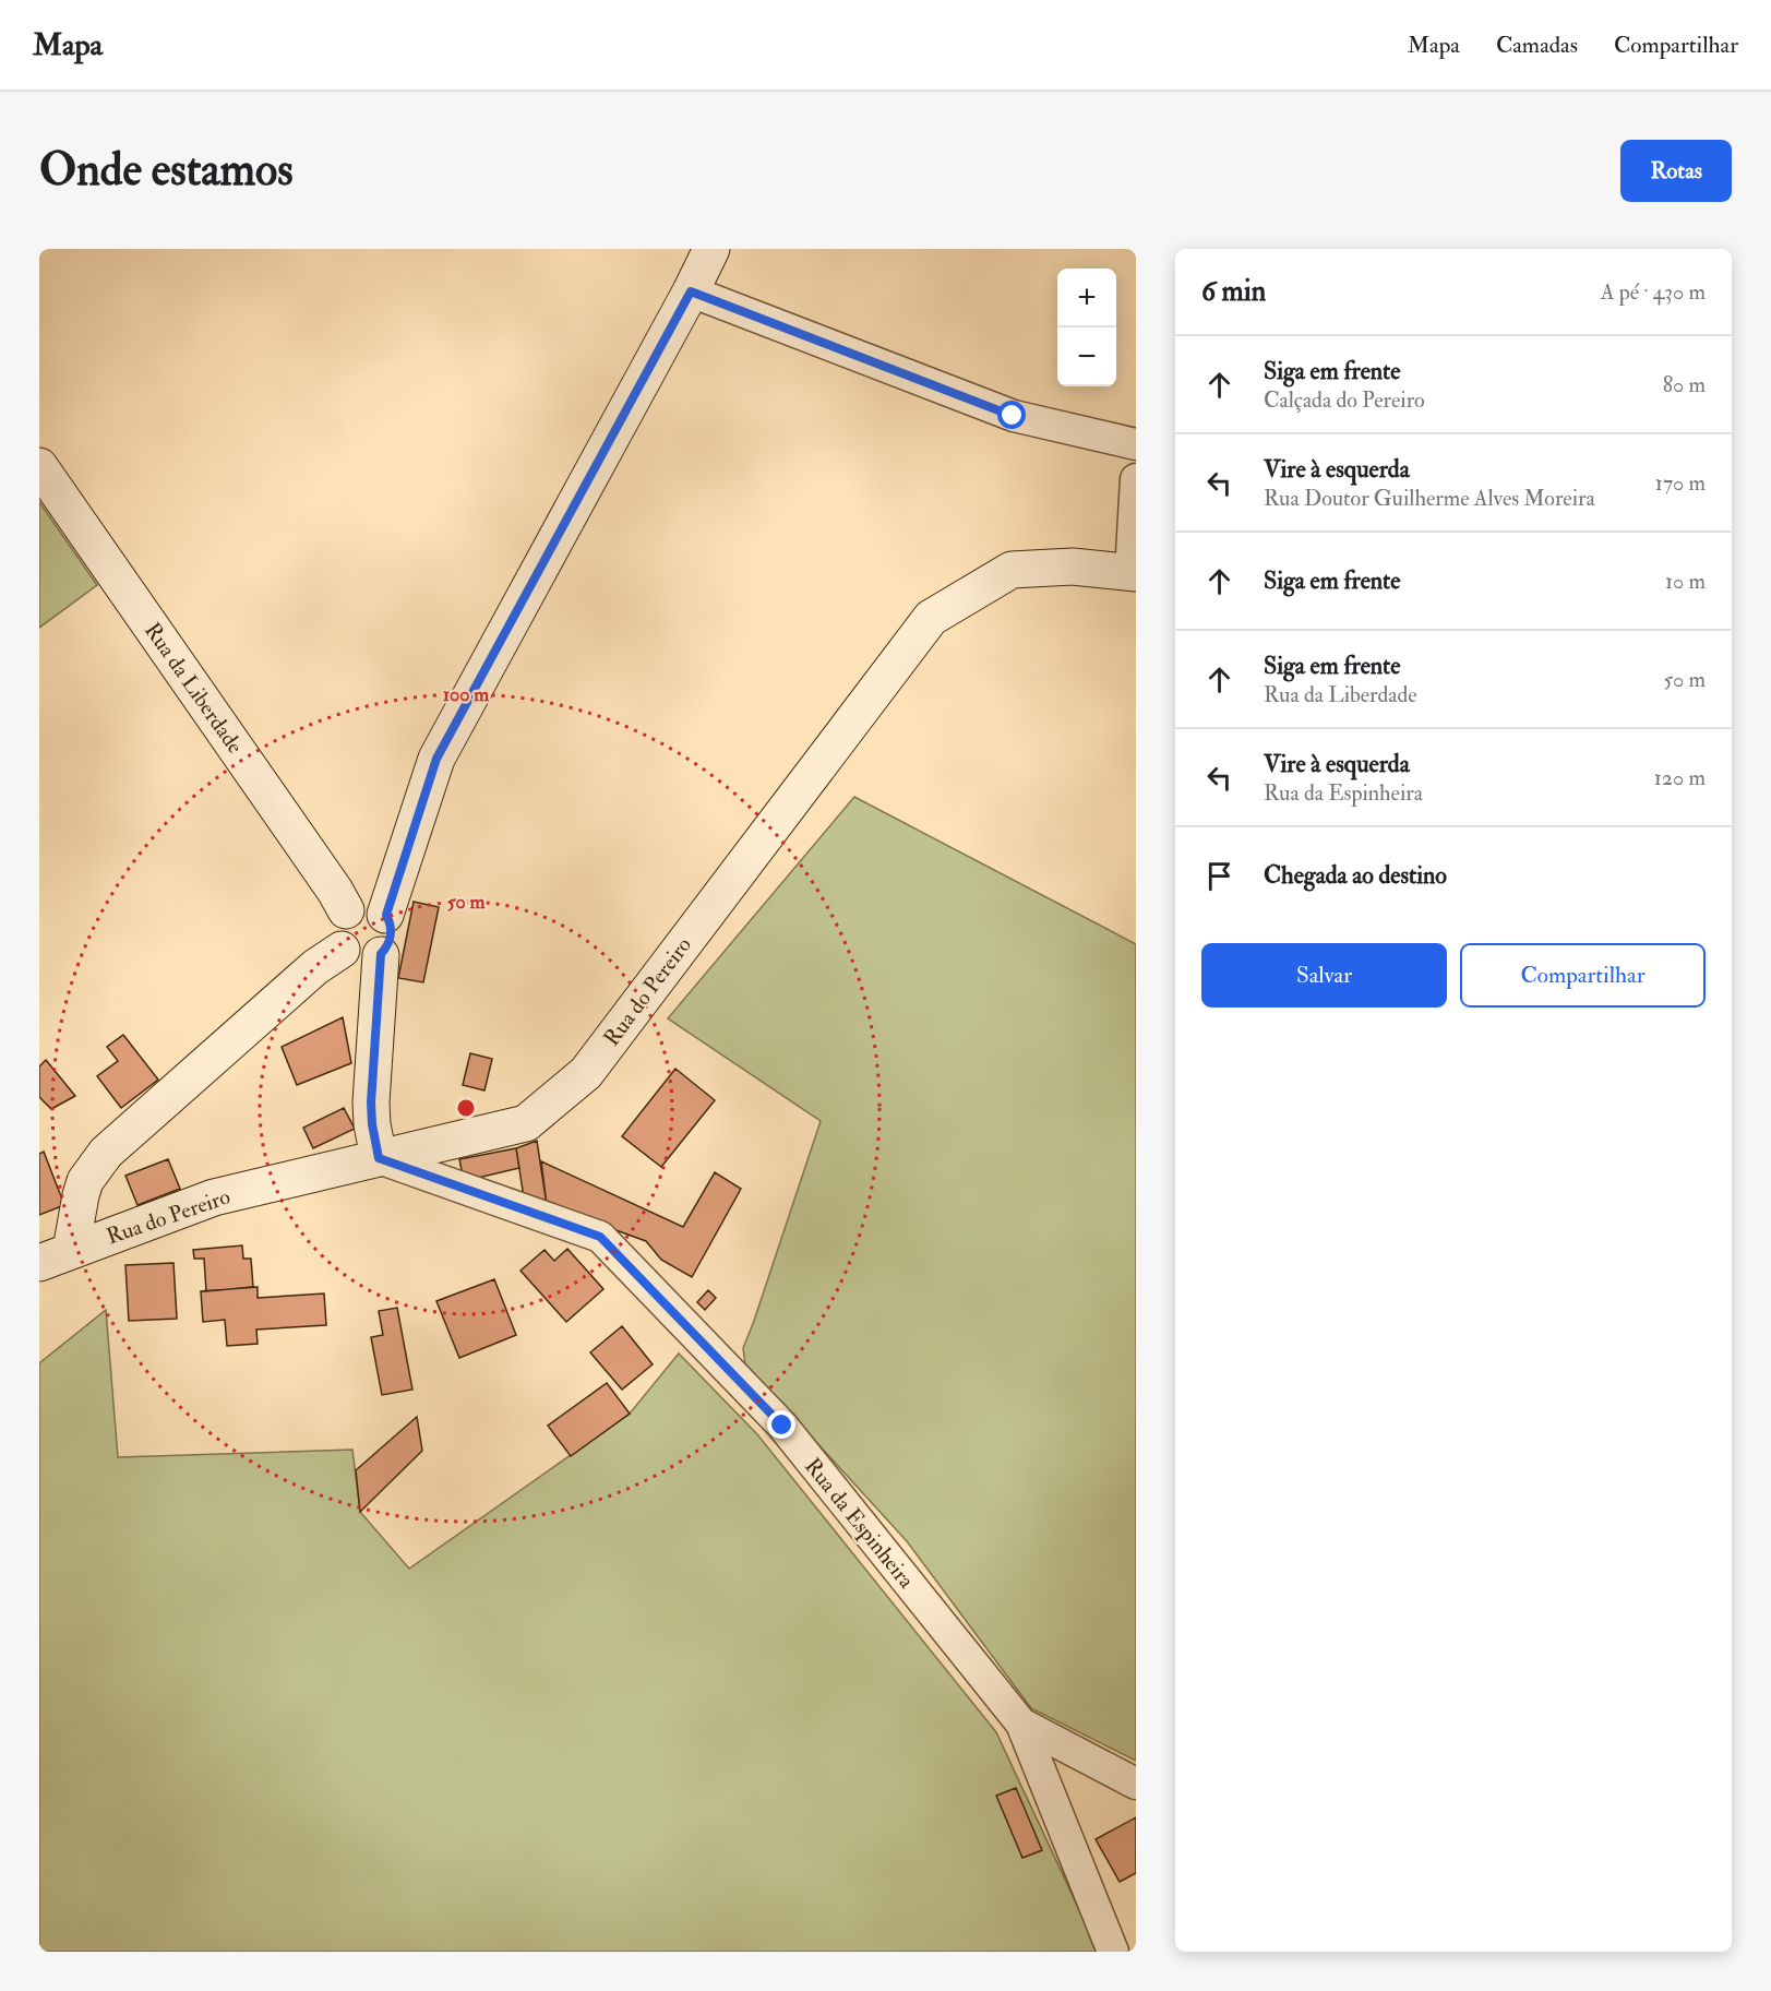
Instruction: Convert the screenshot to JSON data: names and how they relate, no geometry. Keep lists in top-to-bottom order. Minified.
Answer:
{"streets":{"street":["Rua da Liberdade","Rua do Pereiro","Rua da Espinheira"]},"crossings":[["Rua do Pereiro","Rua da Espinheira"]],"page":{"header":"Mapa","nav":["Mapa","Camadas","Compartilhar"],"buttons":["Rotas",["Salvar","Compartilhar"]],"title":"Onde estamos","heading":["6 min","A pé · 430 m"],"map_buttons":["+","−"],"list":[["Siga em frente","Calçada do Pereiro","80 m"],["Vire à esquerda","Rua Doutor Guilherme Alves Moreira","170 m"],["Siga em frente","10 m"],["Siga em frente","Rua da Liberdade","50 m"],["Vire à esquerda","Rua da Espinheira","120 m"],"Chegada ao destino"]},"rings":["100 m","50 m"]}
